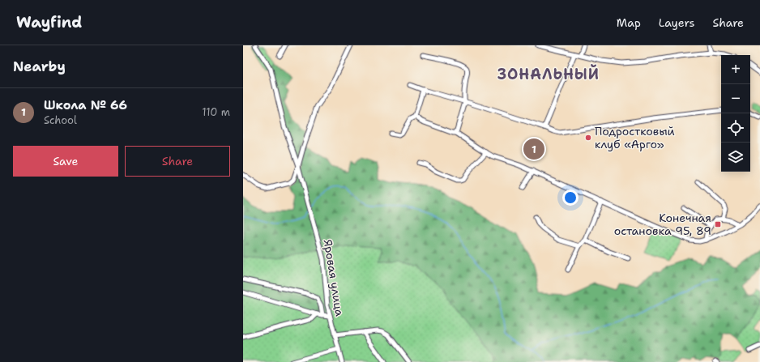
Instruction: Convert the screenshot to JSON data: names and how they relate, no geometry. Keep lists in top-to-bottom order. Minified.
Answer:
{"streets":{"street":["Яровая улица"]},"districts":["ЗОНАЛЬНЫЙ"],"places":{"other":["Подростковый клуб «Арго»"],"transit":["Конечная остановка 95, 89"]},"page":{"header":"Wayfind","nav":["Map","Layers","Share"],"heading":"Nearby","map_buttons":["+","−"],"list":[{"mark":"1","name":"Школа № 66","note":"School","value":"110 m"}],"buttons":["Save","Share"],"pins":"1"}}
